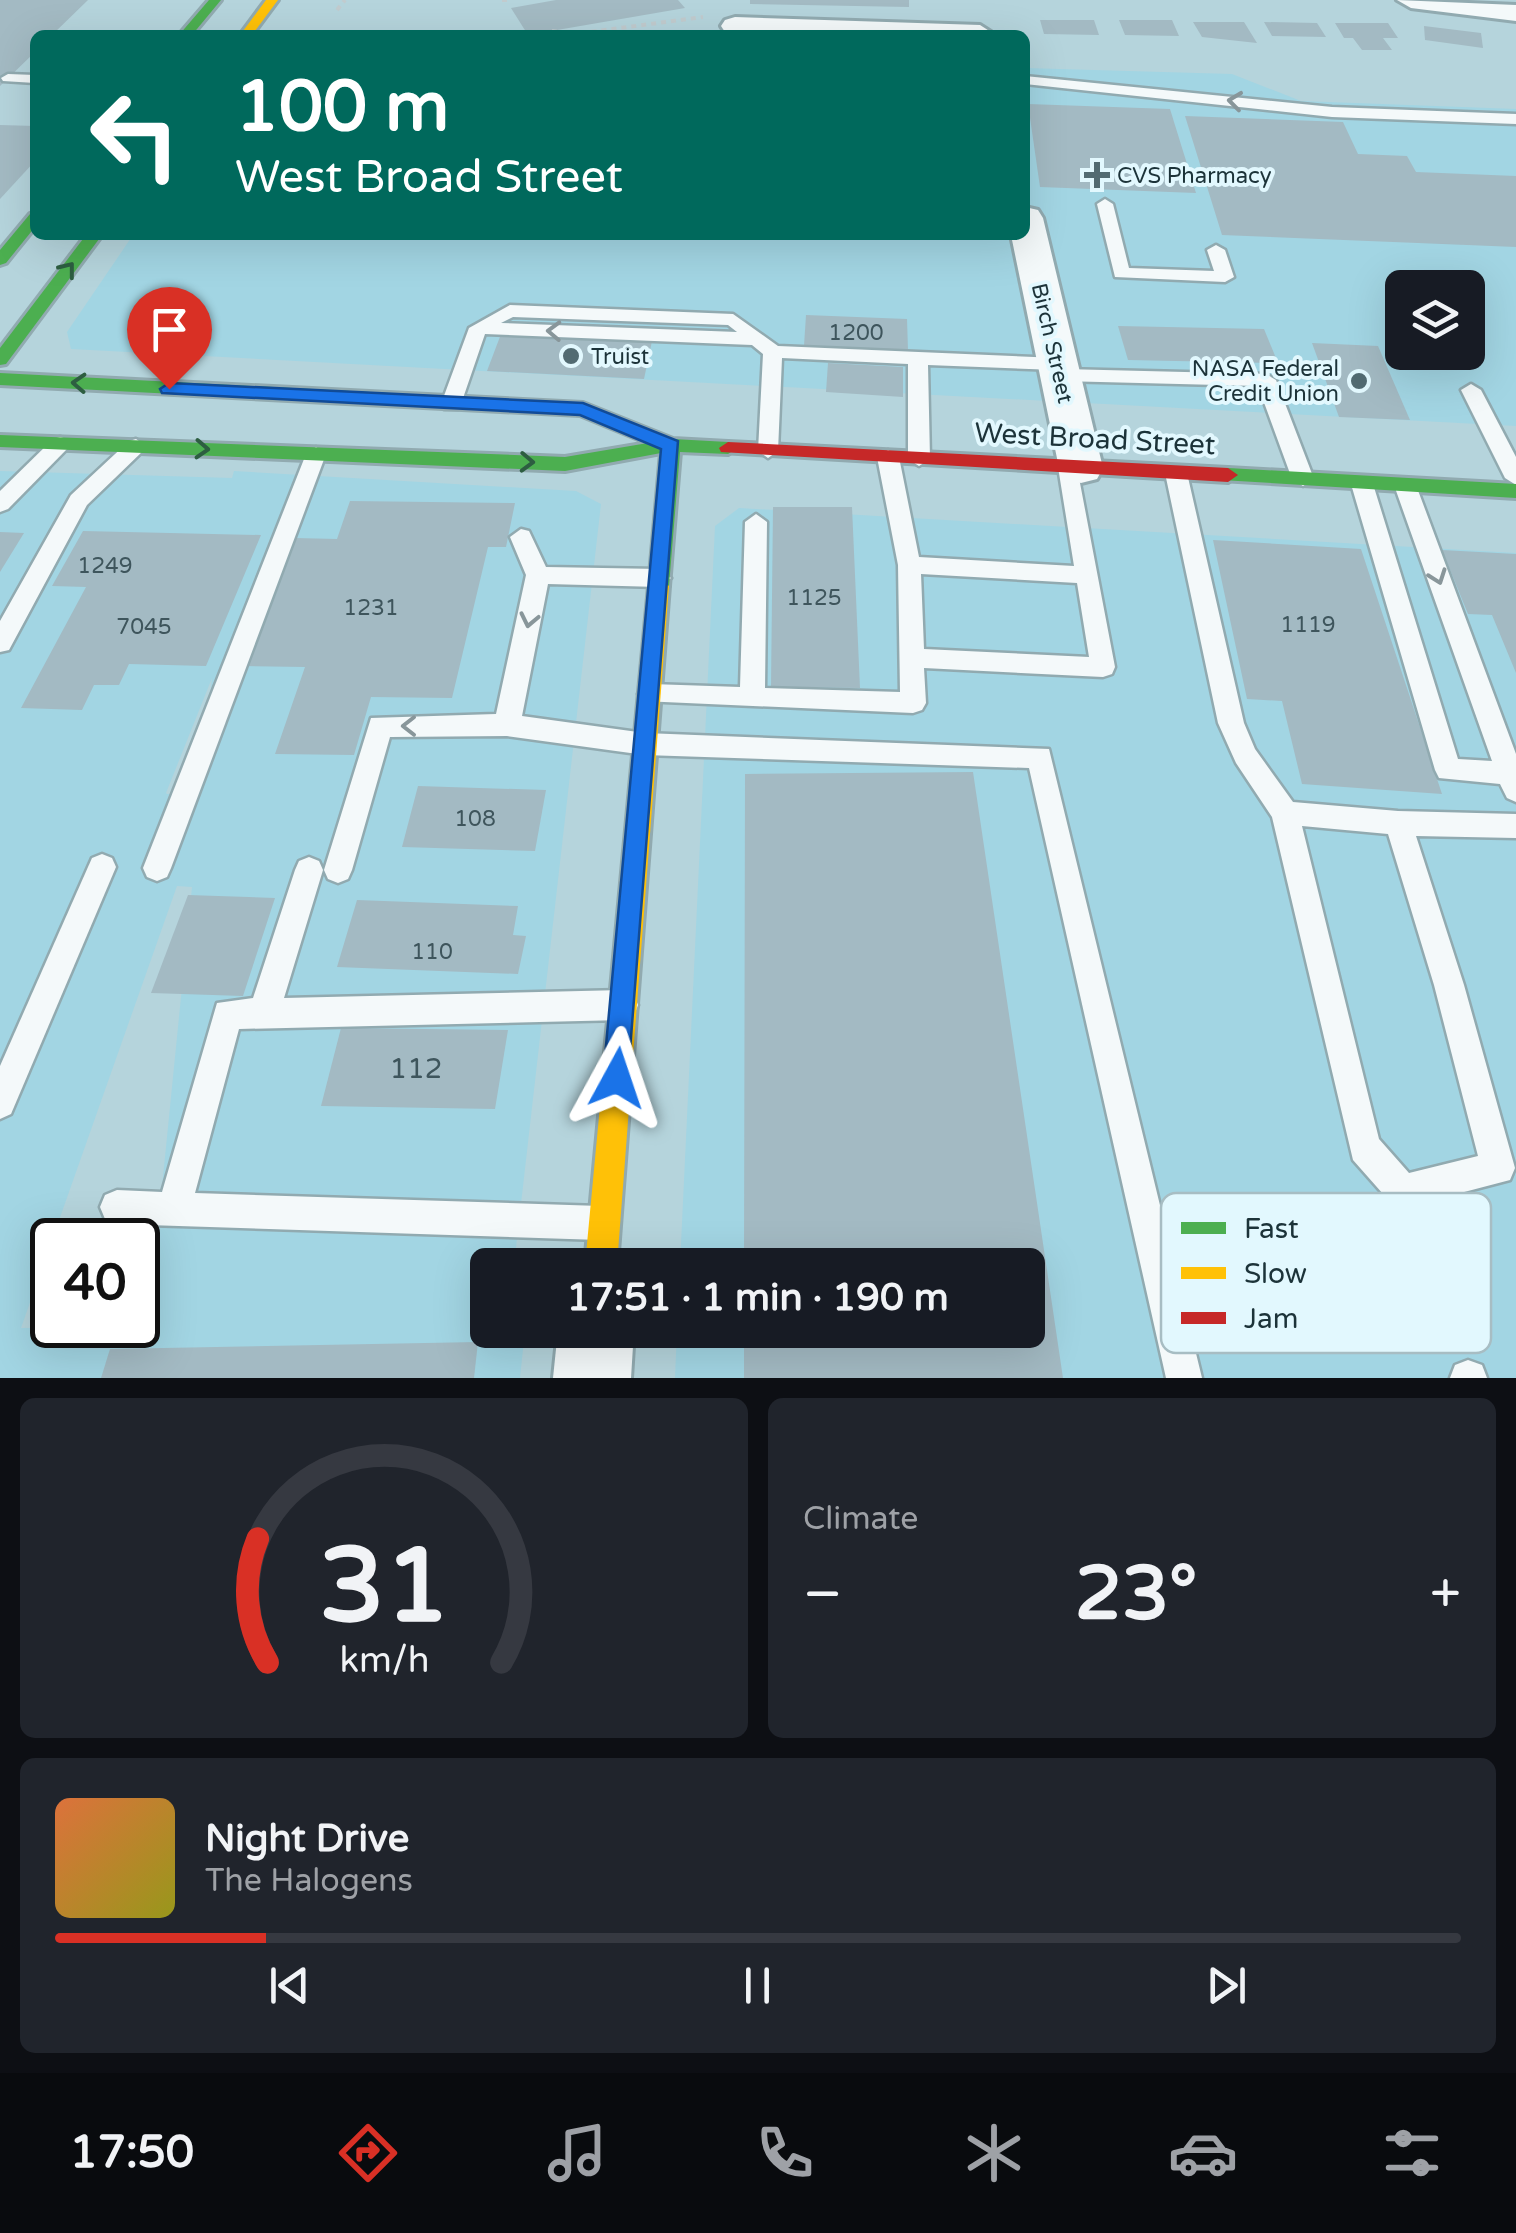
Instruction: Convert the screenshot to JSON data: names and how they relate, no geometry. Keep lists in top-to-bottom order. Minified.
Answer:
{"streets":{"main road":["West Broad Street"],"street":["Birch Street"]},"crossings":[["Birch Street","West Broad Street"]],"places":{"health":["CVS Pharmacy"],"other":["Truist","NASA Federal Credit Union"]},"house_numbers":["1200","1249","1125","1231","1119","7045","108","110","112"],"legend":["Fast","Slow","Jam"],"page":{"turn":["100 m","West Broad Street"],"limit":"40","trip":"17:51 · 1 min · 190 m","tile":"Climate","heat":["−","23°","+"],"song":["Night Drive","The Halogens"],"tabs":"17:50","gauge":["31","km/h"]}}
